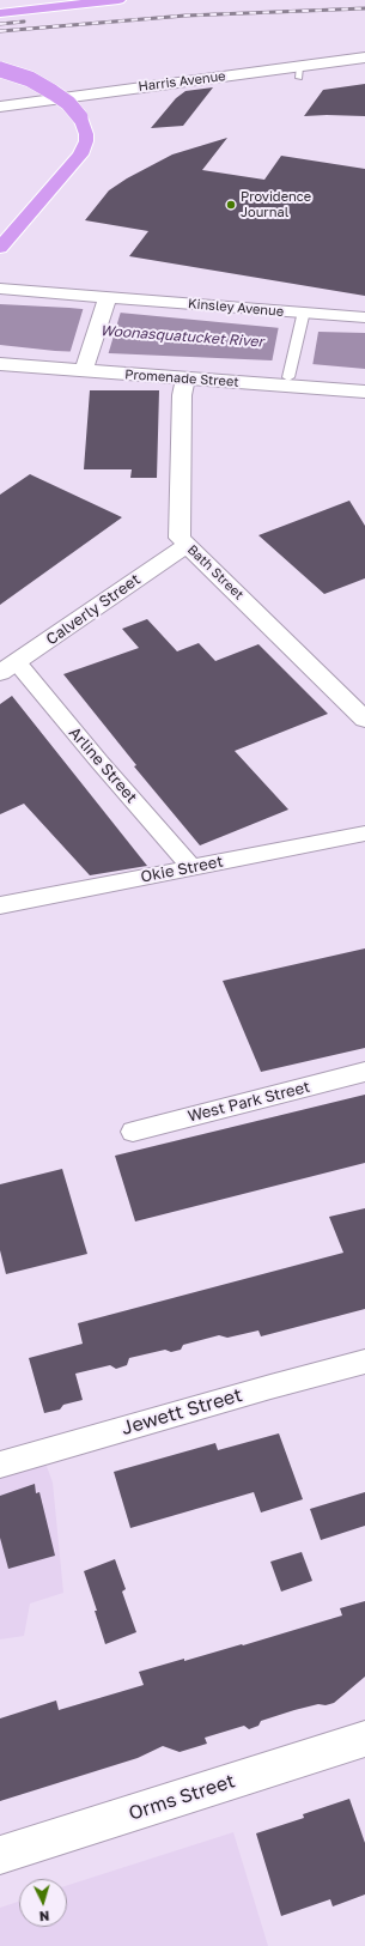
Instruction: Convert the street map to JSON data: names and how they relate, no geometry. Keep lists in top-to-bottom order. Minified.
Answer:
{"streets":{"street":["Harris Avenue","Kinsley Avenue","Promenade Street","Bath Street","Calverly Street","Arline Street","Okie Street","West Park Street","Jewett Street","Orms Street"]},"crossings":[["Promenade Street","Bath Street"],["Bath Street","Calverly Street"],["Calverly Street","Arline Street"],["Arline Street","Okie Street"]],"water":["Woonasquatucket River"],"places":["Providence Journal"],"north":"bottom"}
